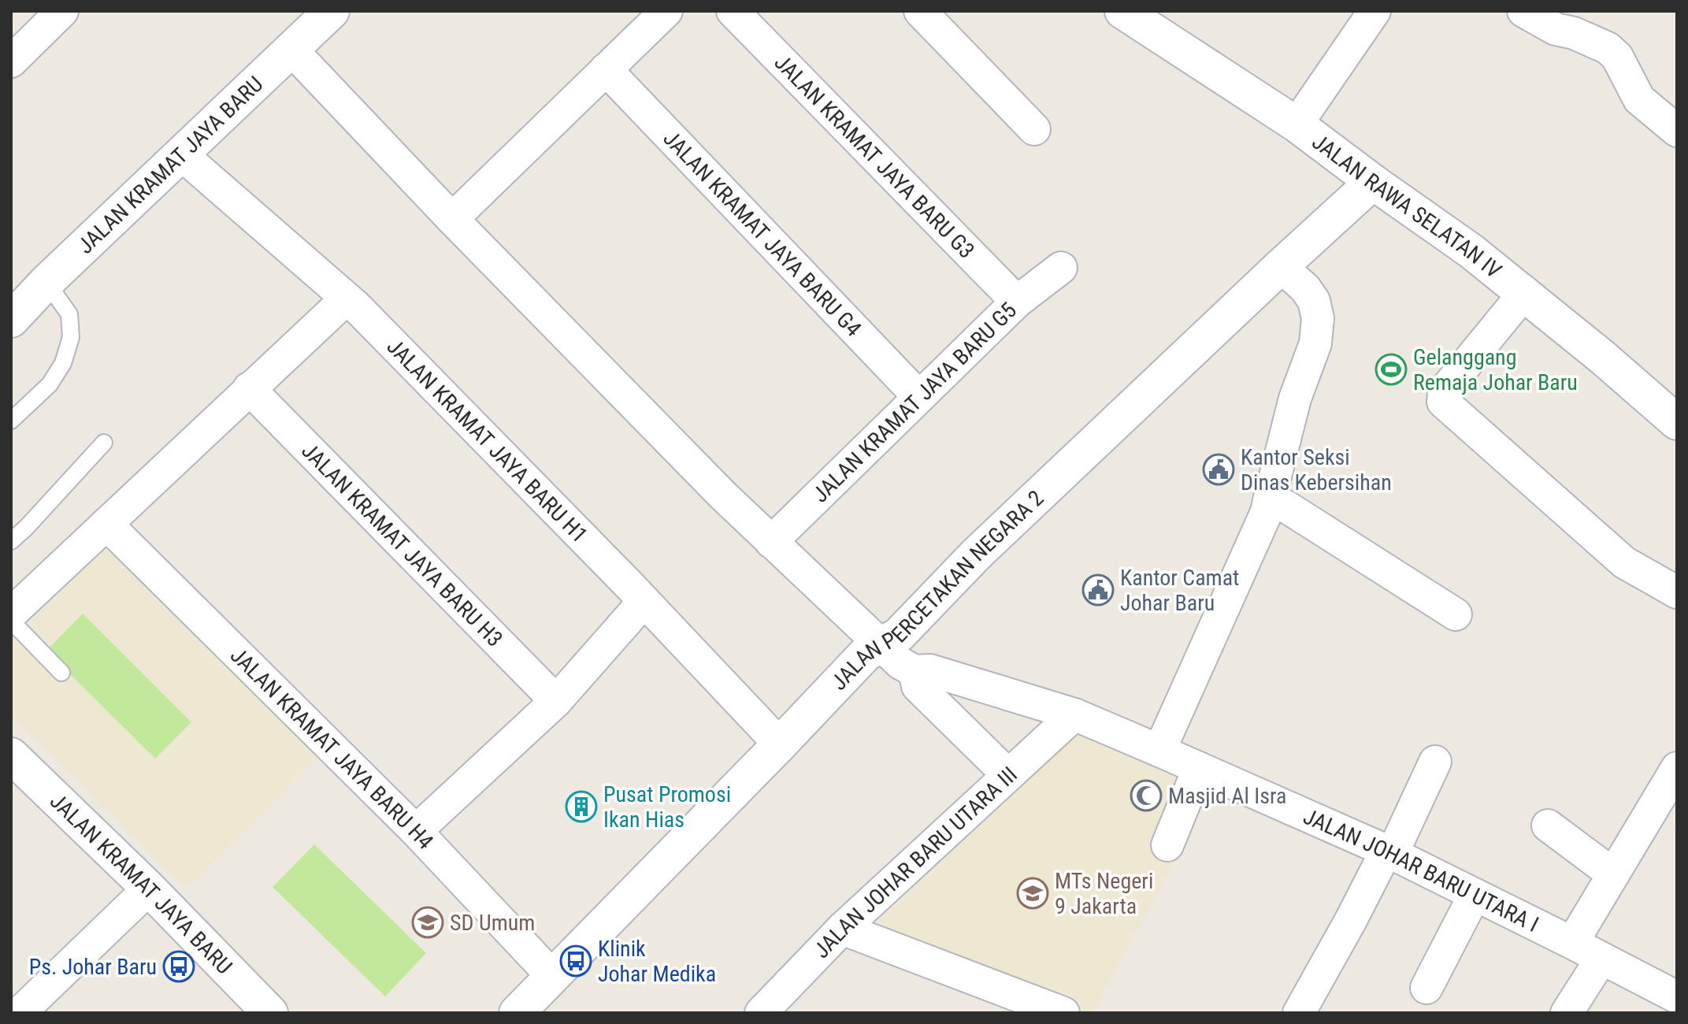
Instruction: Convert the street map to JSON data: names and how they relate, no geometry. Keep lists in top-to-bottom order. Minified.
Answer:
{"streets":{"street":["JALAN KRAMAT JAYA BARU G3","JALAN KRAMAT JAYA BARU","JALAN RAWA SELATAN IV","JALAN KRAMAT JAYA BARU G4","JALAN KRAMAT JAYA BARU G5","JALAN KRAMAT JAYA BARU H1","JALAN KRAMAT JAYA BARU H3","JALAN PERCETAKAN NEGARA 2","JALAN KRAMAT JAYA BARU H4","JALAN JOHAR BARU UTARA III","JALAN JOHAR BARU UTARA I"]},"crossings":[["JALAN KRAMAT JAYA BARU G3","JALAN KRAMAT JAYA BARU G5"],["JALAN KRAMAT JAYA BARU","JALAN KRAMAT JAYA BARU H1"],["JALAN RAWA SELATAN IV","JALAN PERCETAKAN NEGARA 2"],["JALAN KRAMAT JAYA BARU G4","JALAN KRAMAT JAYA BARU G5"],["JALAN KRAMAT JAYA BARU H1","JALAN PERCETAKAN NEGARA 2"],["JALAN PERCETAKAN NEGARA 2","JALAN KRAMAT JAYA BARU H4"],["JALAN PERCETAKAN NEGARA 2","JALAN JOHAR BARU UTARA I"],["JALAN JOHAR BARU UTARA III","JALAN JOHAR BARU UTARA I"]],"places":{"sports":["Gelanggang Remaja Johar Baru"],"public building":["Kantor Seksi Dinas Kebersihan","Kantor Camat Johar Baru"],"mosque":["Masjid Al Isra"],"building":["Pusat Promosi Ikan Hias"],"school or university":["MTs Negeri 9 Jakarta","SD Umum"],"bus stop":["Klinik Johar Medika","Ps. Johar Baru"]}}
